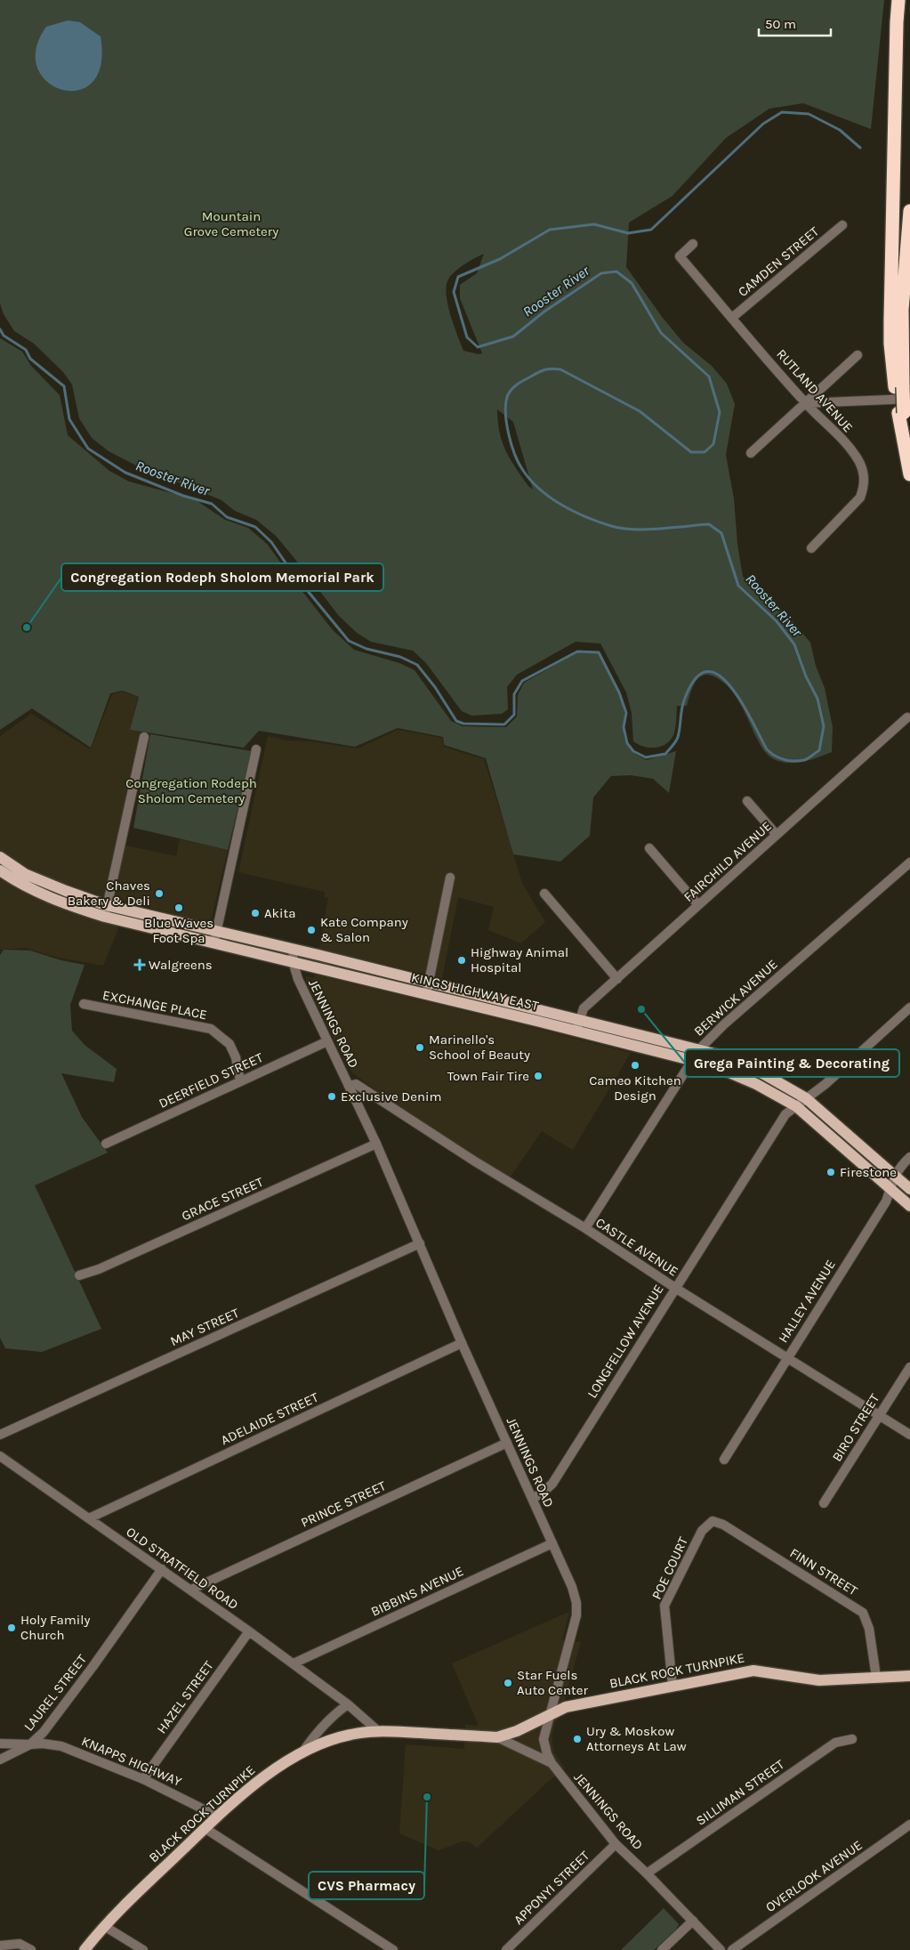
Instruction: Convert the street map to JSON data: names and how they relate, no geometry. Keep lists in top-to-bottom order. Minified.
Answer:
{"streets":{"main road":["KINGS HIGHWAY EAST","BLACK ROCK TURNPIKE"],"street":["CAMDEN STREET","RUTLAND AVENUE","FAIRCHILD AVENUE","BERWICK AVENUE","EXCHANGE PLACE","JENNINGS ROAD","DEERFIELD STREET","GRACE STREET","CASTLE AVENUE","HALLEY AVENUE","MAY STREET","LONGFELLOW AVENUE","ADELAIDE STREET","BIRO STREET","PRINCE STREET","OLD STRATFIELD ROAD","POE COURT","FINN STREET","BIBBINS AVENUE","LAUREL STREET","HAZEL STREET","KNAPPS HIGHWAY","SILLIMAN STREET","OVERLOOK AVENUE","APPONYI STREET"]},"crossings":[["CAMDEN STREET","RUTLAND AVENUE"],["FAIRCHILD AVENUE","KINGS HIGHWAY EAST"],["KINGS HIGHWAY EAST","BERWICK AVENUE"],["KINGS HIGHWAY EAST","JENNINGS ROAD"],["KINGS HIGHWAY EAST","HALLEY AVENUE"],["KINGS HIGHWAY EAST","LONGFELLOW AVENUE"],["BERWICK AVENUE","CASTLE AVENUE"],["EXCHANGE PLACE","DEERFIELD STREET"],["JENNINGS ROAD","DEERFIELD STREET"],["JENNINGS ROAD","GRACE STREET"],["JENNINGS ROAD","CASTLE AVENUE"],["JENNINGS ROAD","MAY STREET"],["JENNINGS ROAD","LONGFELLOW AVENUE"],["JENNINGS ROAD","ADELAIDE STREET"],["JENNINGS ROAD","PRINCE STREET"],["JENNINGS ROAD","BIBBINS AVENUE"],["JENNINGS ROAD","BLACK ROCK TURNPIKE"],["JENNINGS ROAD","SILLIMAN STREET"],["JENNINGS ROAD","APPONYI STREET"],["CASTLE AVENUE","HALLEY AVENUE"],["CASTLE AVENUE","LONGFELLOW AVENUE"],["CASTLE AVENUE","BIRO STREET"],["ADELAIDE STREET","OLD STRATFIELD ROAD"],["PRINCE STREET","OLD STRATFIELD ROAD"],["OLD STRATFIELD ROAD","BIBBINS AVENUE"],["OLD STRATFIELD ROAD","BLACK ROCK TURNPIKE"],["OLD STRATFIELD ROAD","LAUREL STREET"],["OLD STRATFIELD ROAD","HAZEL STREET"],["POE COURT","FINN STREET"],["POE COURT","BLACK ROCK TURNPIKE"],["FINN STREET","BLACK ROCK TURNPIKE"],["BLACK ROCK TURNPIKE","KNAPPS HIGHWAY"],["LAUREL STREET","KNAPPS HIGHWAY"],["HAZEL STREET","KNAPPS HIGHWAY"]],"water":["Rooster River"],"parks":["Mountain Grove Cemetery","Congregation Rodeph Sholom Cemetery"],"places":{"other":["Congregation Rodeph Sholom Memorial Park","Chaves Bakery & Deli","Blue Waves Foot Spa","Akita","Kate Company & Salon","Highway Animal Hospital","Grega Painting & Decorating","Marinello's School of Beauty","Cameo Kitchen Design","Town Fair Tire","Exclusive Denim","Firestone","Holy Family Church","Star Fuels Auto Center","Ury & Moskow Attorneys At Law","CVS Pharmacy"],"health":["Walgreens"]},"scale_bar":"50 m"}
